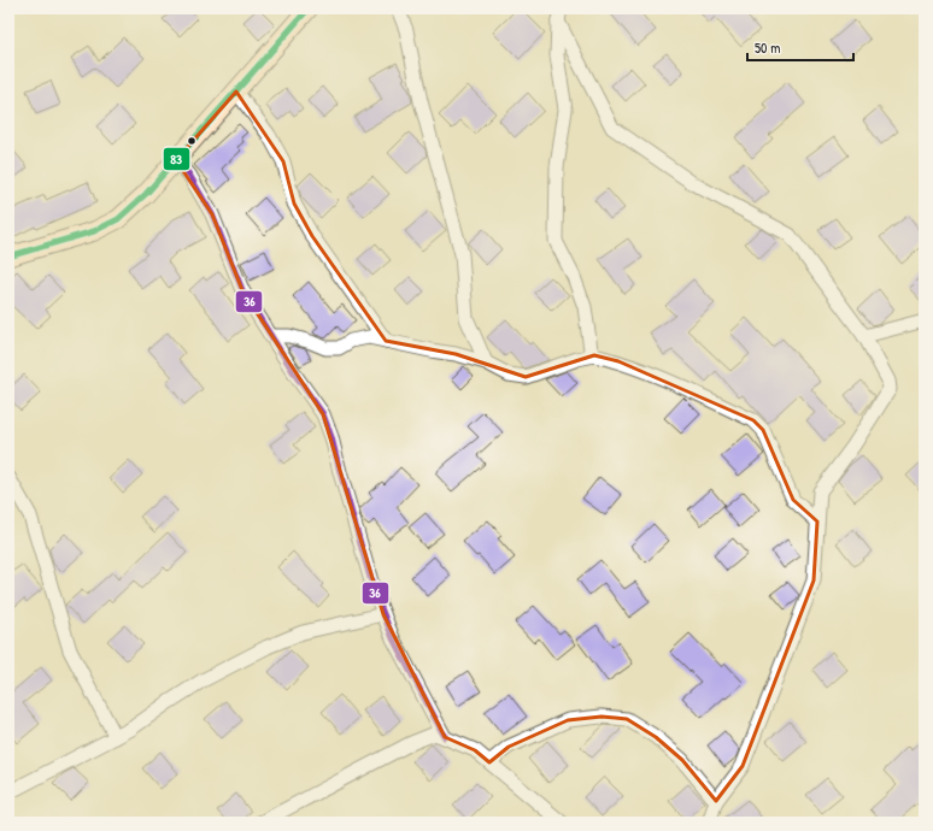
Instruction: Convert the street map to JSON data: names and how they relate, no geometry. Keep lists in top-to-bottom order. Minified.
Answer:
{"lines":["transit line 83","transit line 36"],"scale_bar":"50 m"}
